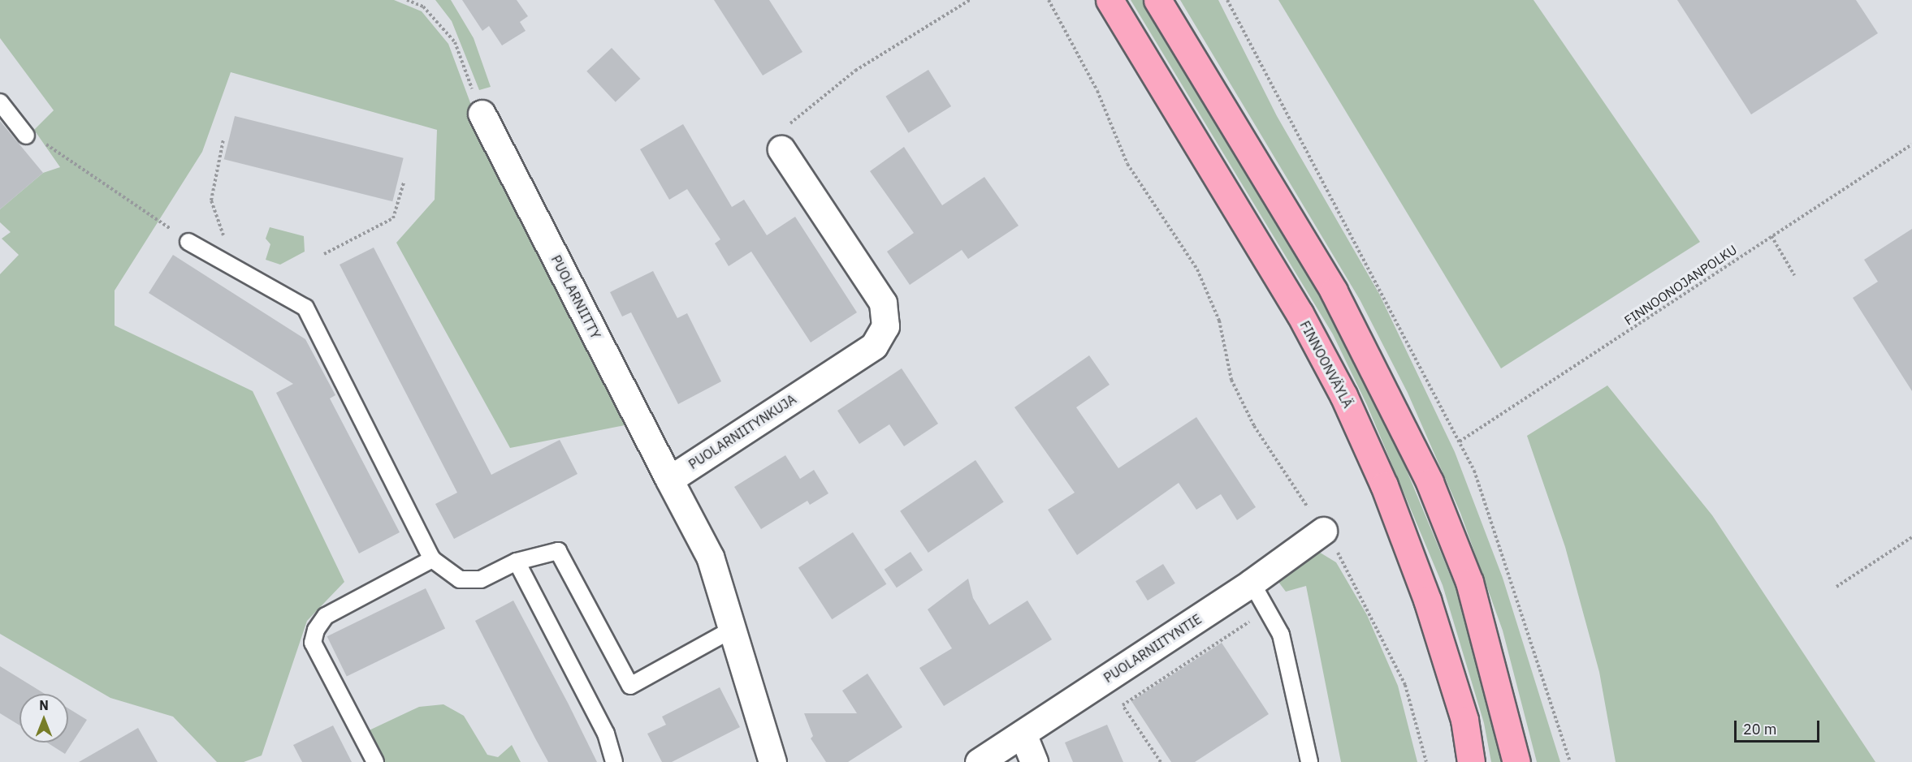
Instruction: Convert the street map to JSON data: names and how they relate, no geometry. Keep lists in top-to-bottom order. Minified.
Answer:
{"streets":{"main road":["FINNOONVÄYLÄ"],"street":["PUOLARNIITTY","PUOLARNIITYNKUJA","PUOLARNIITYNTIE"],"path":["FINNOONOJANPOLKU"]},"crossings":[["PUOLARNIITTY","PUOLARNIITYNKUJA"]],"scale_bar":"20 m","north":"top"}
